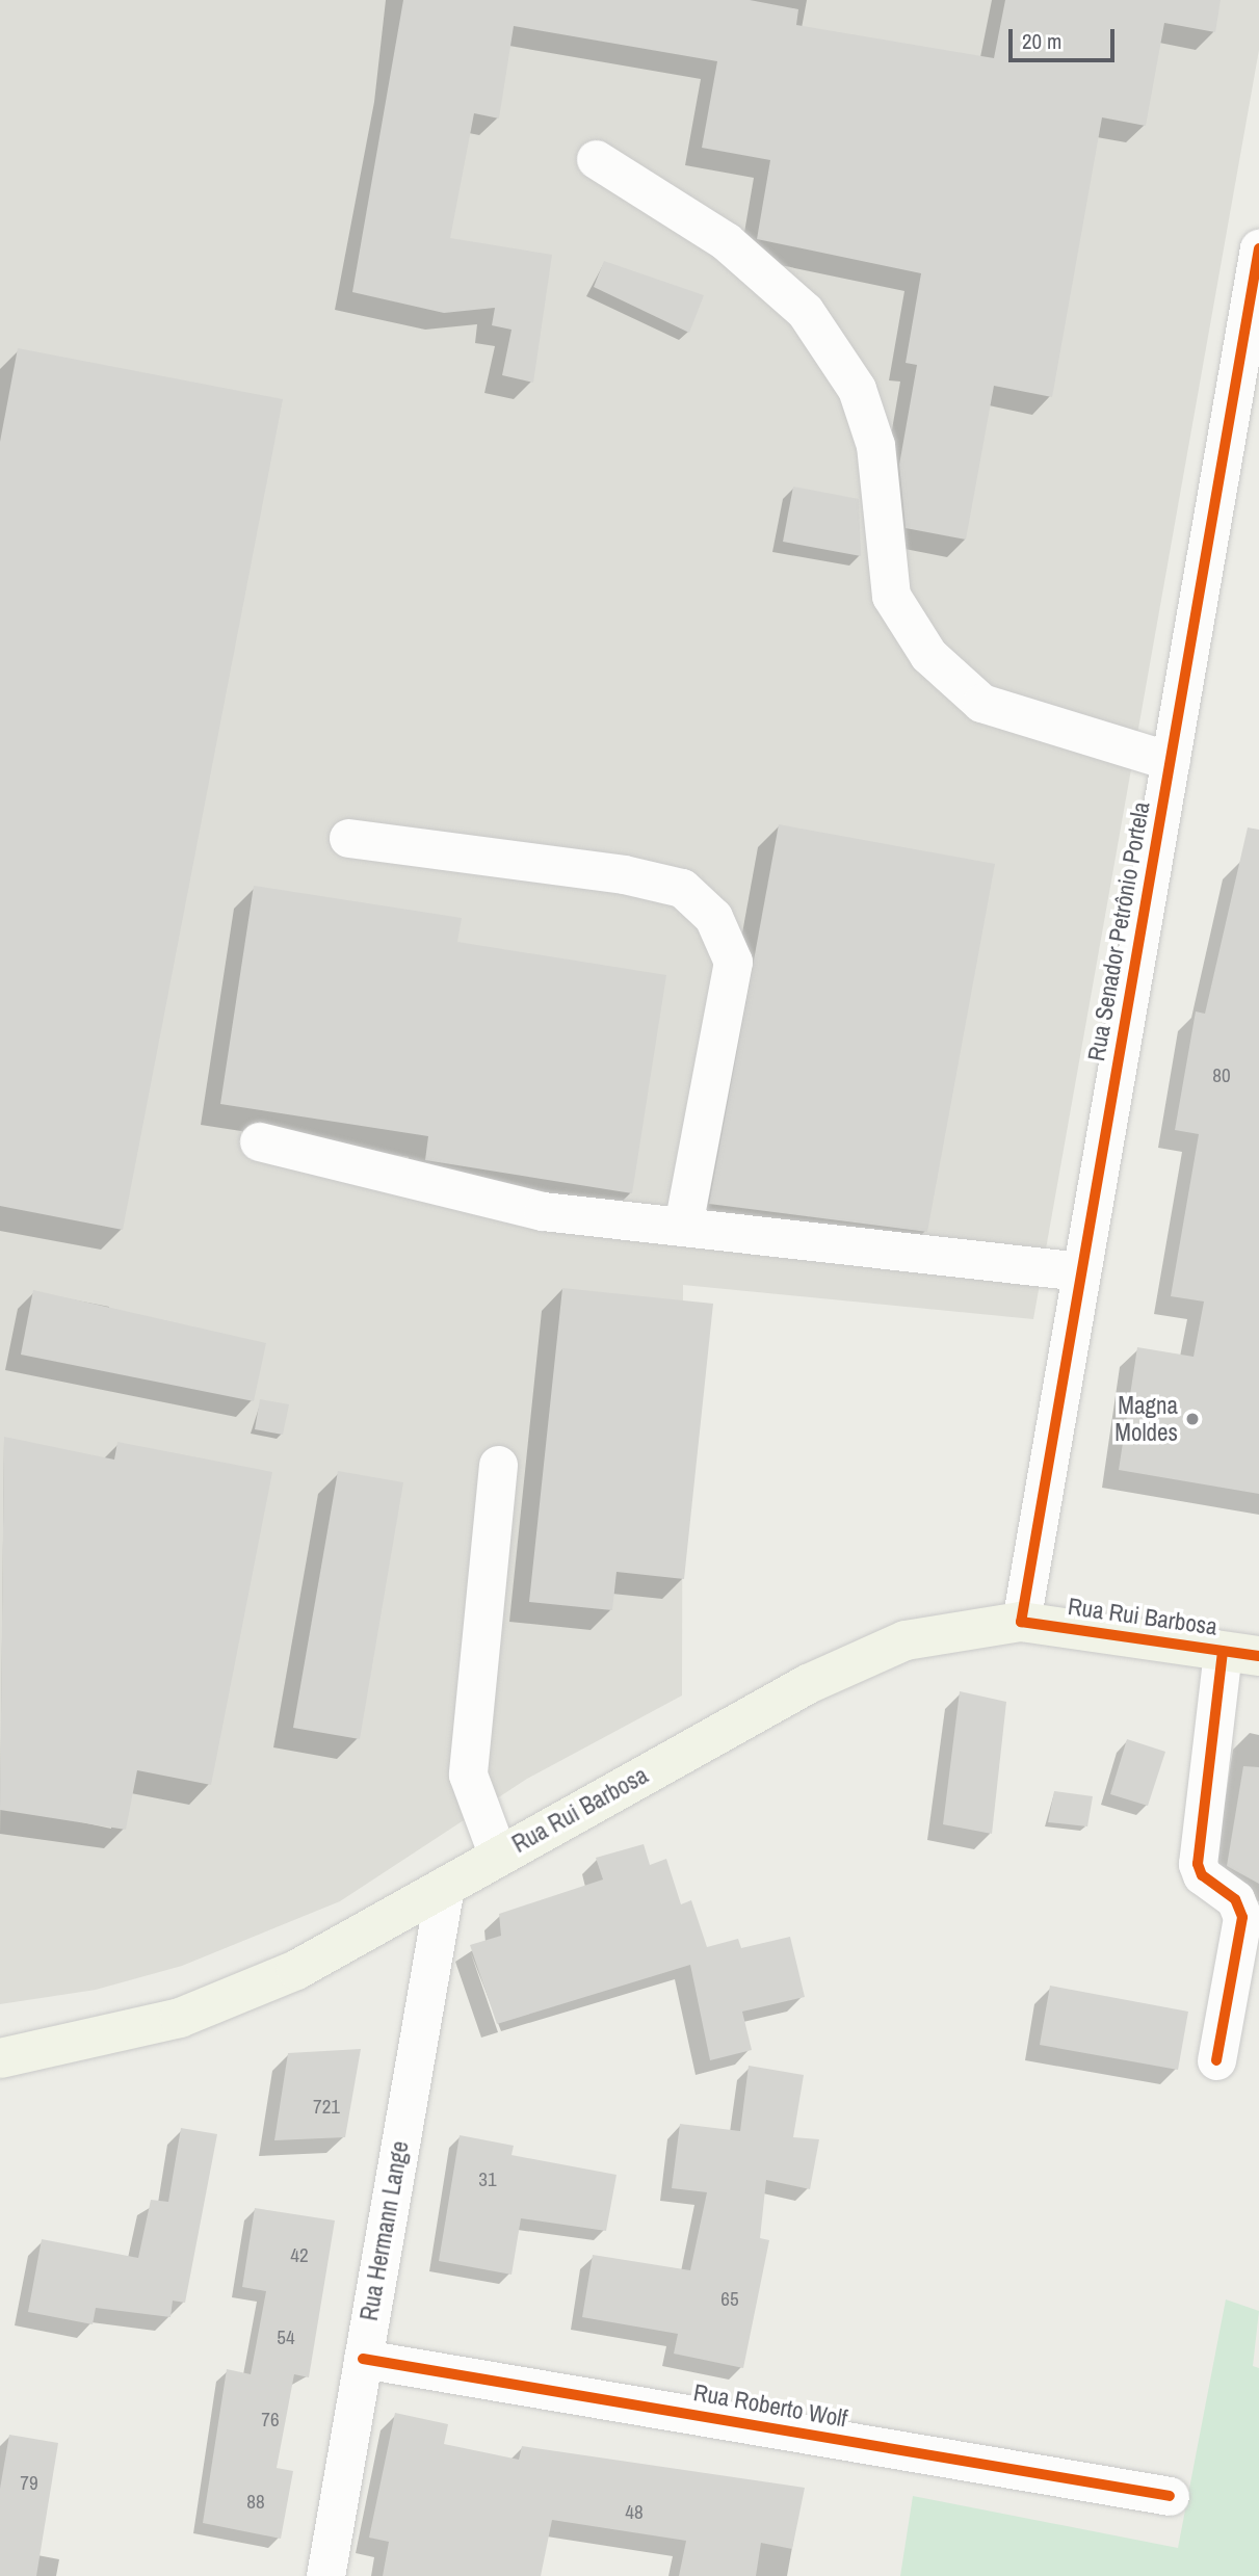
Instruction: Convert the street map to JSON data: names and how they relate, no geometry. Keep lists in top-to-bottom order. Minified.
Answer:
{"streets":{"main road":["Rua Rui Barbosa"],"street":["Rua Senador Petrônio Portela","Rua Hermann Lange","Rua Roberto Wolf"]},"crossings":[["Rua Senador Petrônio Portela","Rua Rui Barbosa"],["Rua Rui Barbosa","Rua Hermann Lange"],["Rua Hermann Lange","Rua Roberto Wolf"]],"places":["Magna Moldes"],"house_numbers":["80","721","31","42","65","54","76","79","88","48"],"scale_bar":"20 m"}
